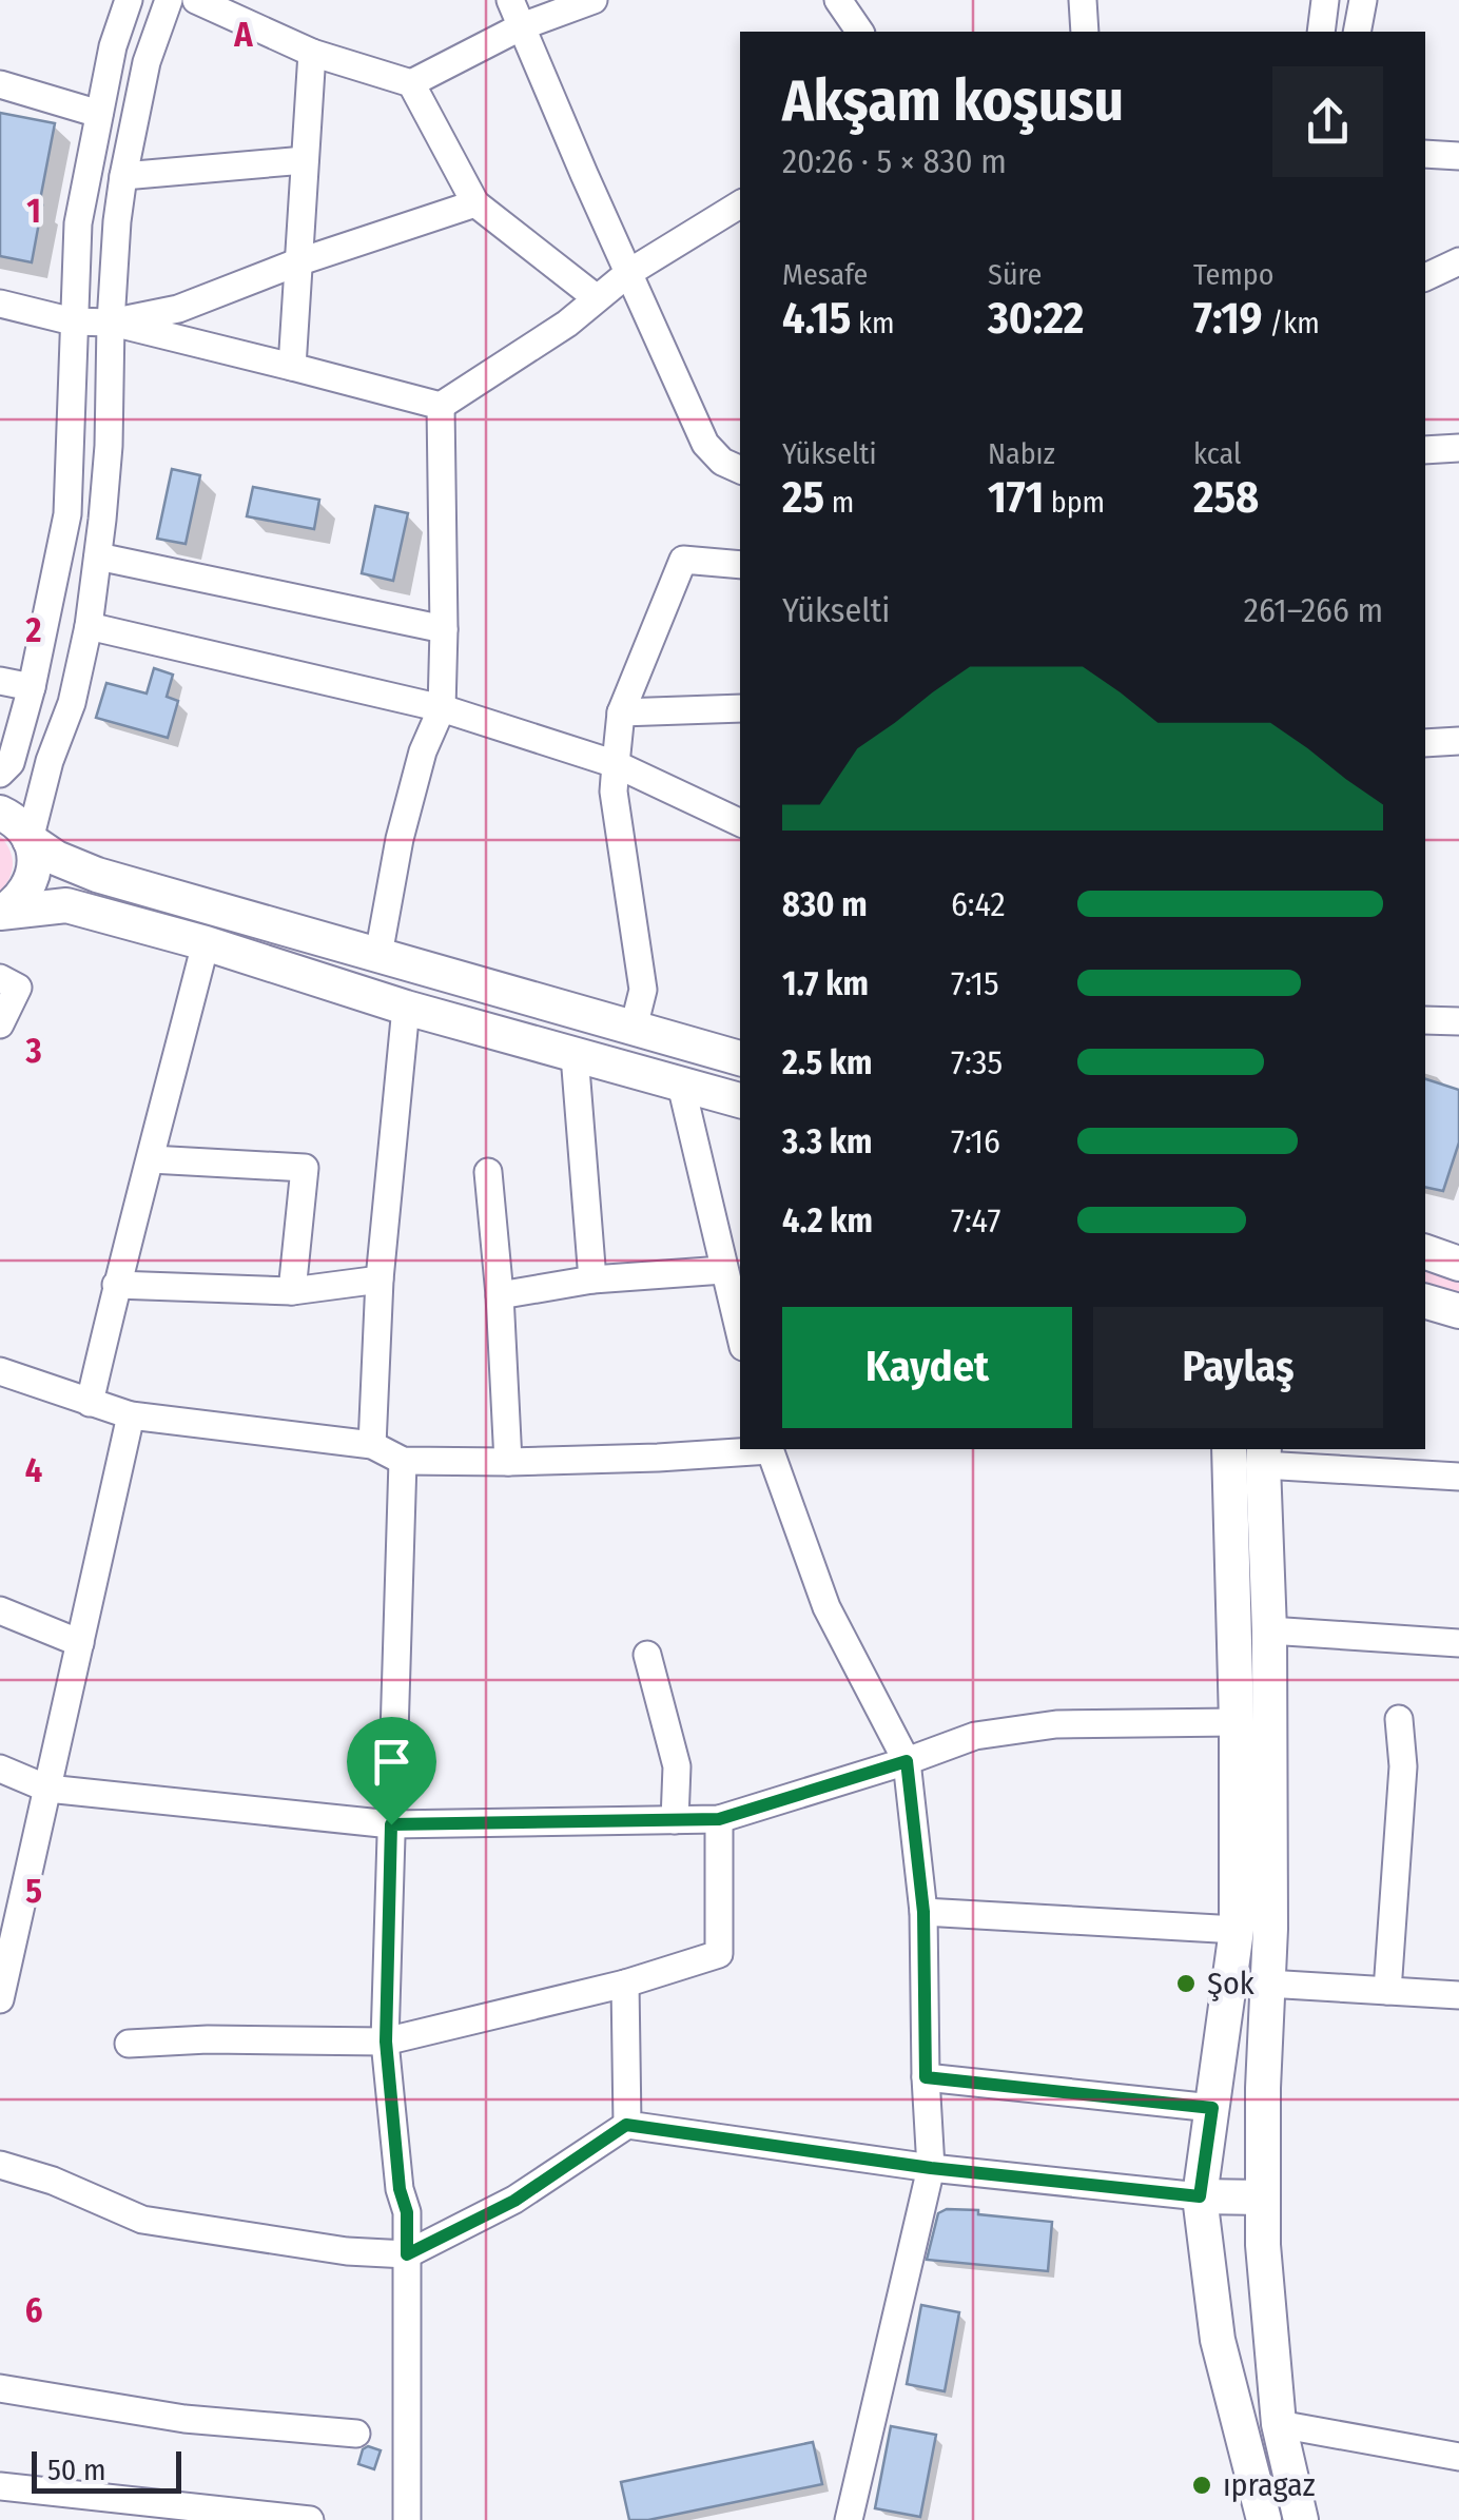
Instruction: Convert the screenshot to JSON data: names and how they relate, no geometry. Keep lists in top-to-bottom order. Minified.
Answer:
{"places":["Şok","ıpragaz"],"scale_bar":"50 m","page":{"heading":["Akşam koşusu","20:26 · 5 × 830 m"],"stats":[["Mesafe","4.15 km"],["Süre","30:22"],["Tempo","7:19 /km"],["Yükselti","25 m"],["Nabız","171 bpm"],["kcal","258"]],"chart":["Yükselti","261–266 m"],"list":[{"name":"830 m","note":"6:42"},{"name":"1.7 km","note":"7:15"},{"name":"2.5 km","note":"7:35"},{"name":"3.3 km","note":"7:16"},{"name":"4.2 km","note":"7:47"}],"buttons":["Kaydet","Paylaş"],"scale":"50 m"},"grid":{"columns":["A"],"rows":["1","2","3","4","5","6"]}}
